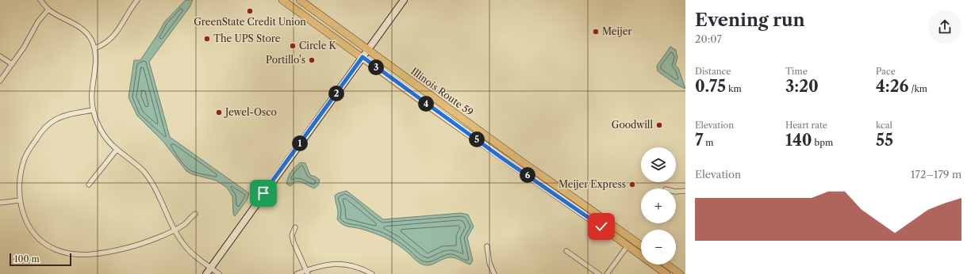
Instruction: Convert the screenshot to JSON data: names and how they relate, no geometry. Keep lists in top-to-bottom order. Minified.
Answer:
{"streets":{"main road":["Illinois Route 59"]},"places":["GreenState Credit Union","Meijer","The UPS Store","Circle K","Portillo's","Jewel-Osco","Goodwill","Meijer Express"],"scale_bar":"100 m","page":{"heading":["Evening run","20:07"],"stats":[["Distance","0.75 km"],["Time","3:20"],["Pace","4:26 /km"],["Elevation","7 m"],["Heart rate","140 bpm"],["kcal","55"]],"pins":["3","2","4","5","1","6"],"map_buttons":["+","−"],"chart":["Elevation","172–179 m"],"scale":"100 m"}}
